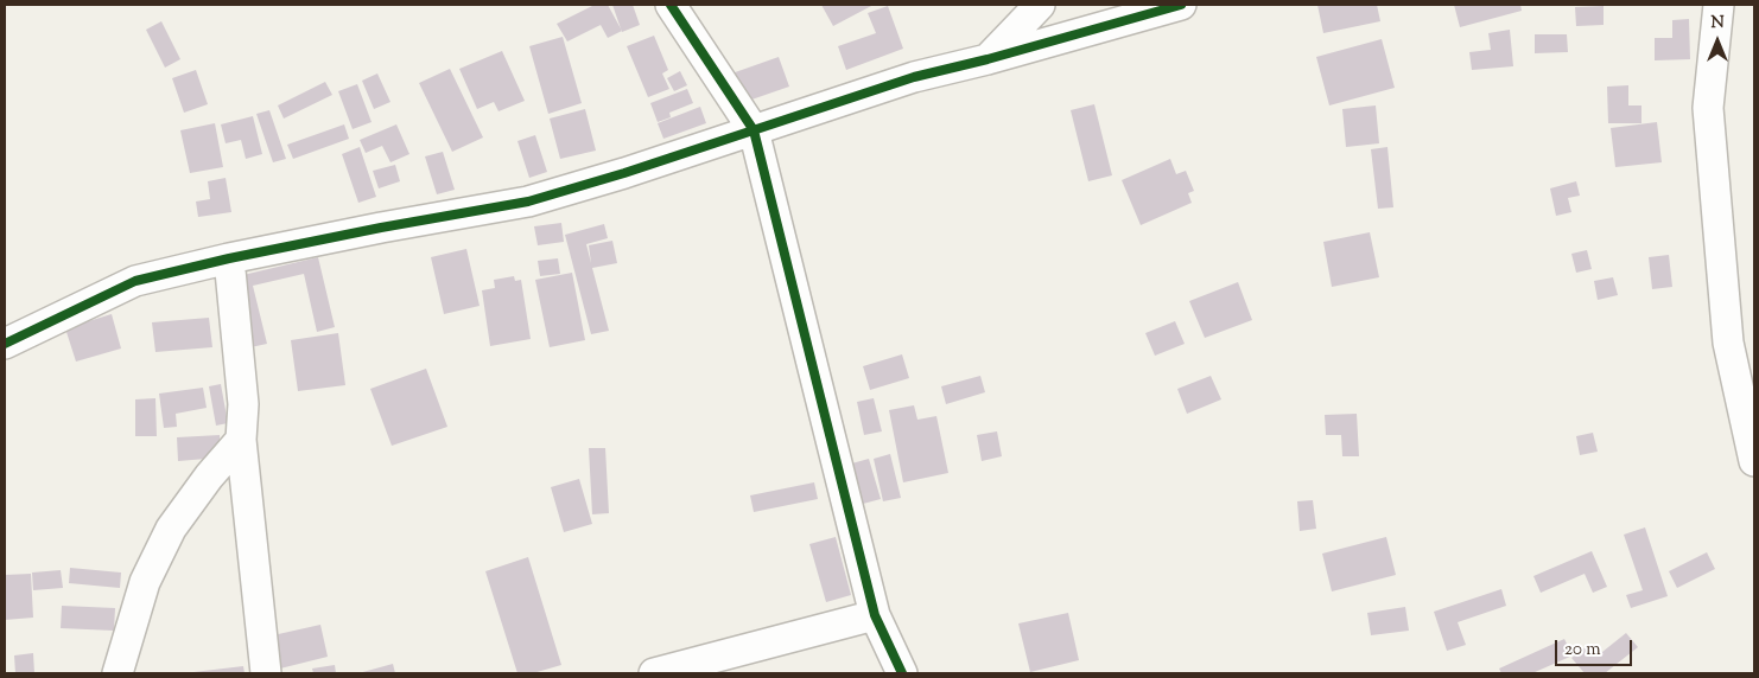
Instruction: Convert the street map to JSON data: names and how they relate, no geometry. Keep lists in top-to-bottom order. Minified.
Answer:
{"scale_bar":"20 m","north":"top"}
